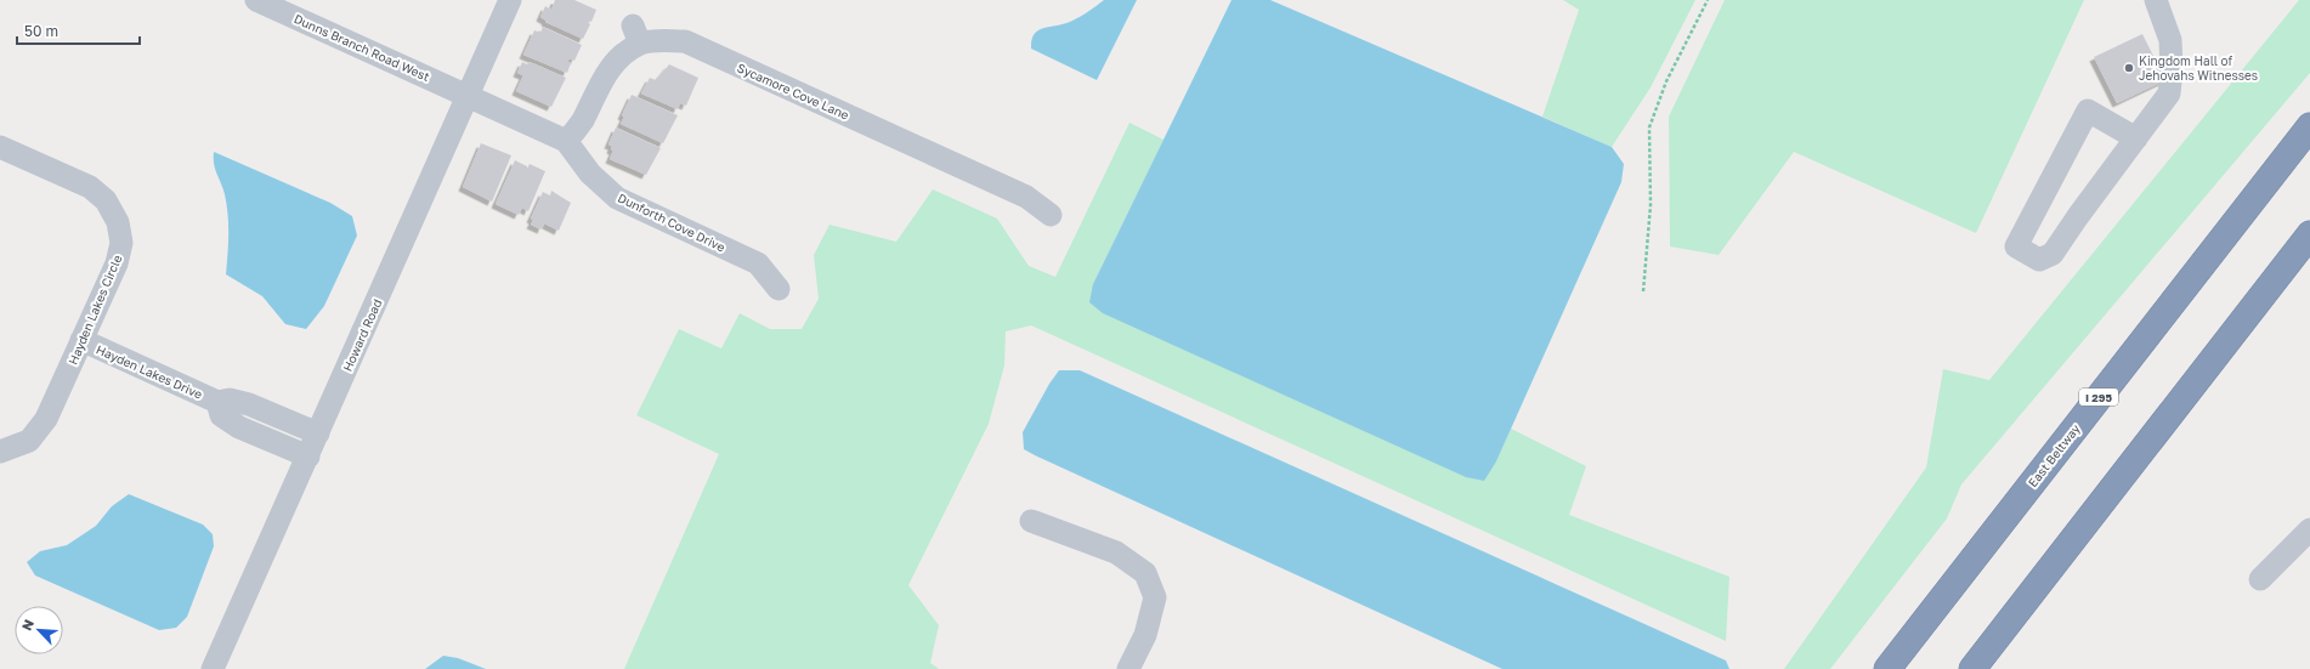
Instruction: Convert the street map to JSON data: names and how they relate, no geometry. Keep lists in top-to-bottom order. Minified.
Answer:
{"streets":{"highway":["I 295","East Beltway"],"street":["Dunns Branch Road West","Sycamore Cove Lane","Dunforth Cove Drive","Hayden Lakes Circle","Howard Road","Hayden Lakes Drive"]},"crossings":[["Dunns Branch Road West","Dunforth Cove Drive"],["Dunns Branch Road West","Howard Road"],["Sycamore Cove Lane","Dunforth Cove Drive"],["Dunforth Cove Drive","Howard Road"],["Hayden Lakes Circle","Hayden Lakes Drive"],["Howard Road","Hayden Lakes Drive"]],"places":["Kingdom Hall of Jehovahs Witnesses"],"scale_bar":"50 m","north":"top left"}
